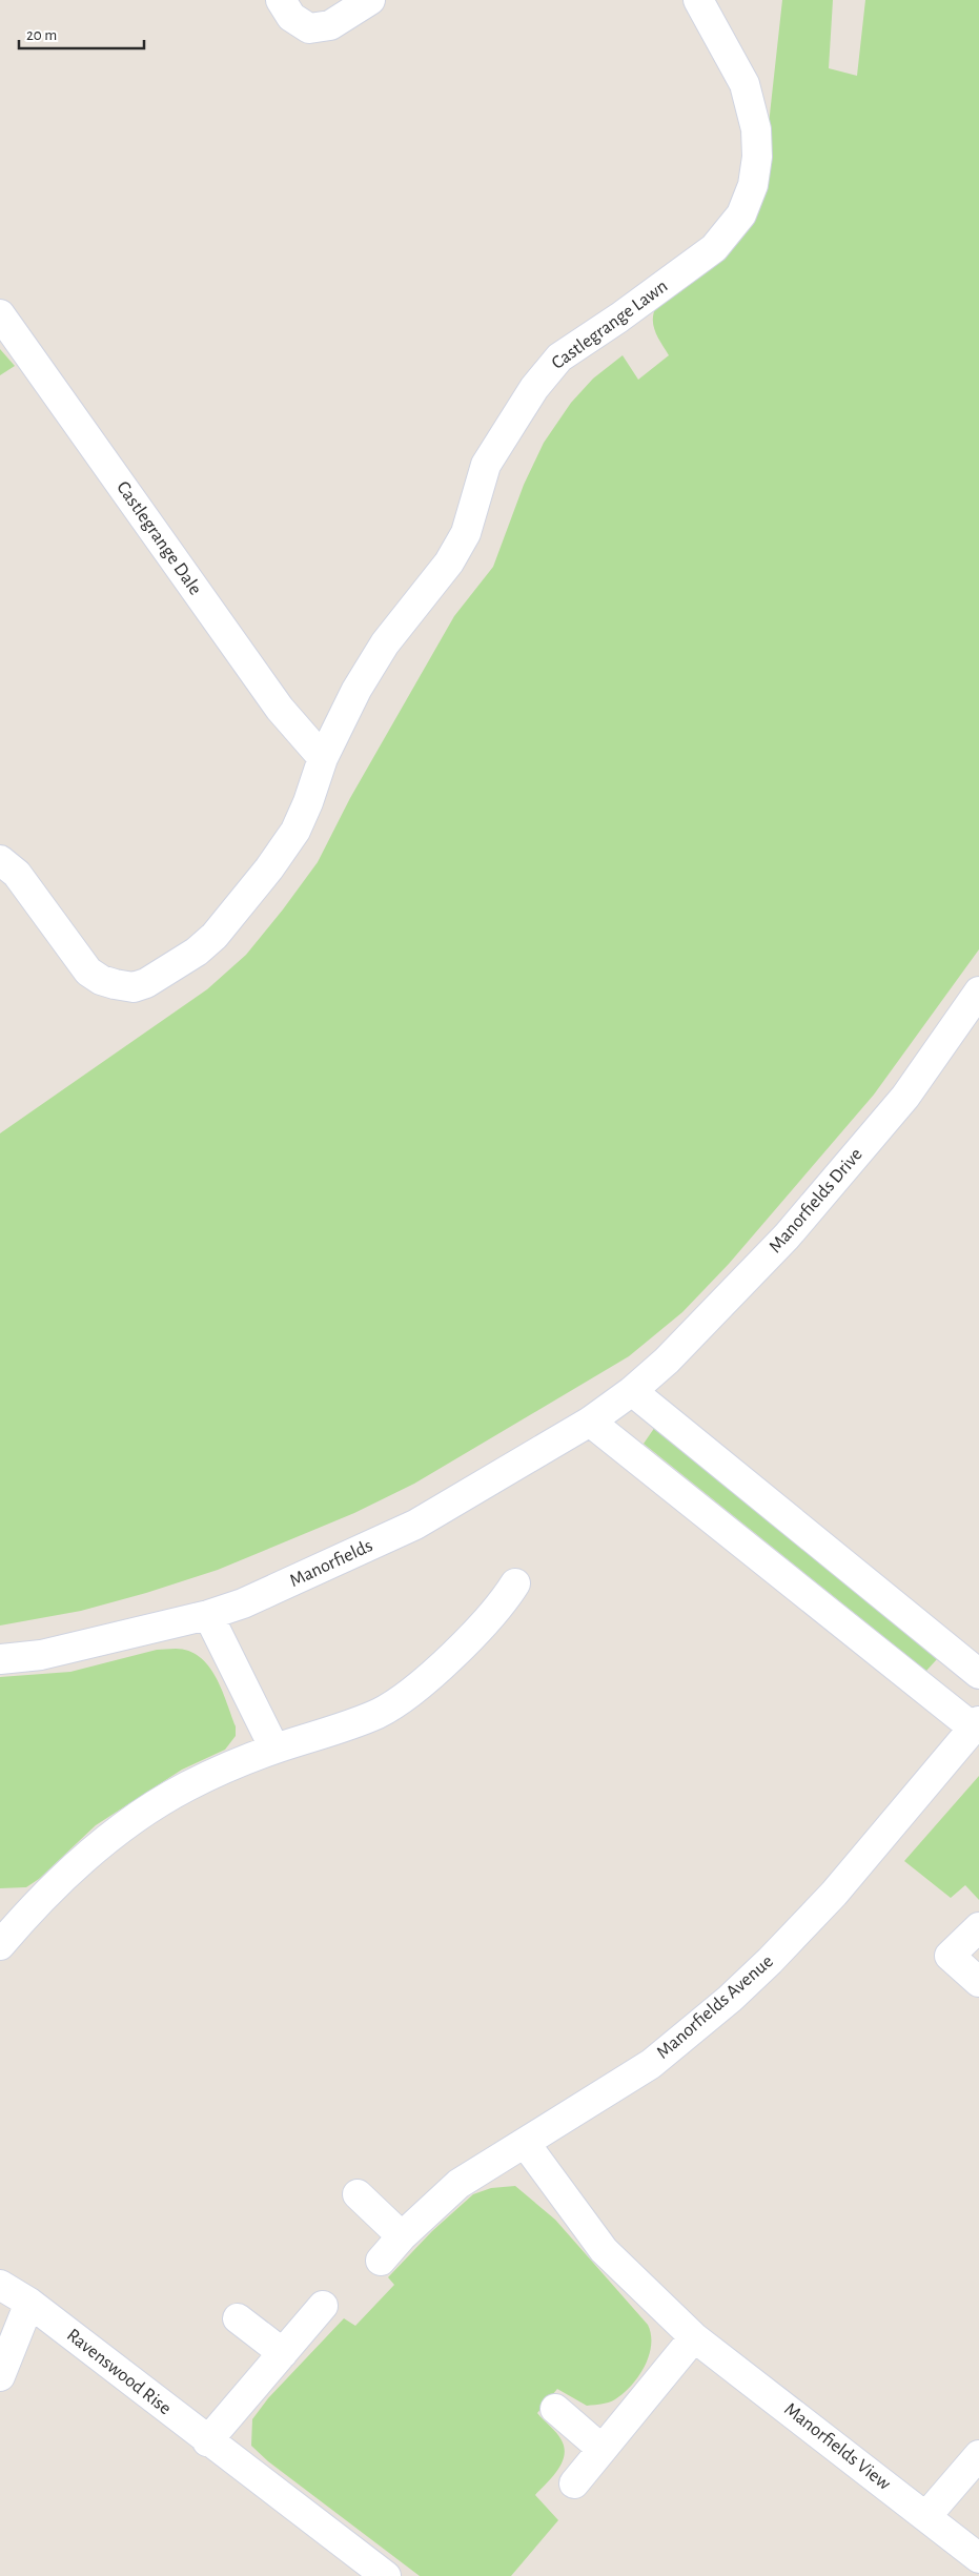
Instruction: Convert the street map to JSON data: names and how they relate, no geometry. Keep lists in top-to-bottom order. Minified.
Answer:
{"streets":{"street":["Castlegrange Lawn","Castlegrange Dale","Manorfields Drive","Manorfields","Manorfields Avenue","Ravenswood Rise","Manorfields View"]},"crossings":[["Castlegrange Lawn","Castlegrange Dale"],["Manorfields Drive","Manorfields"],["Manorfields Avenue","Manorfields View"]],"scale_bar":"20 m"}
